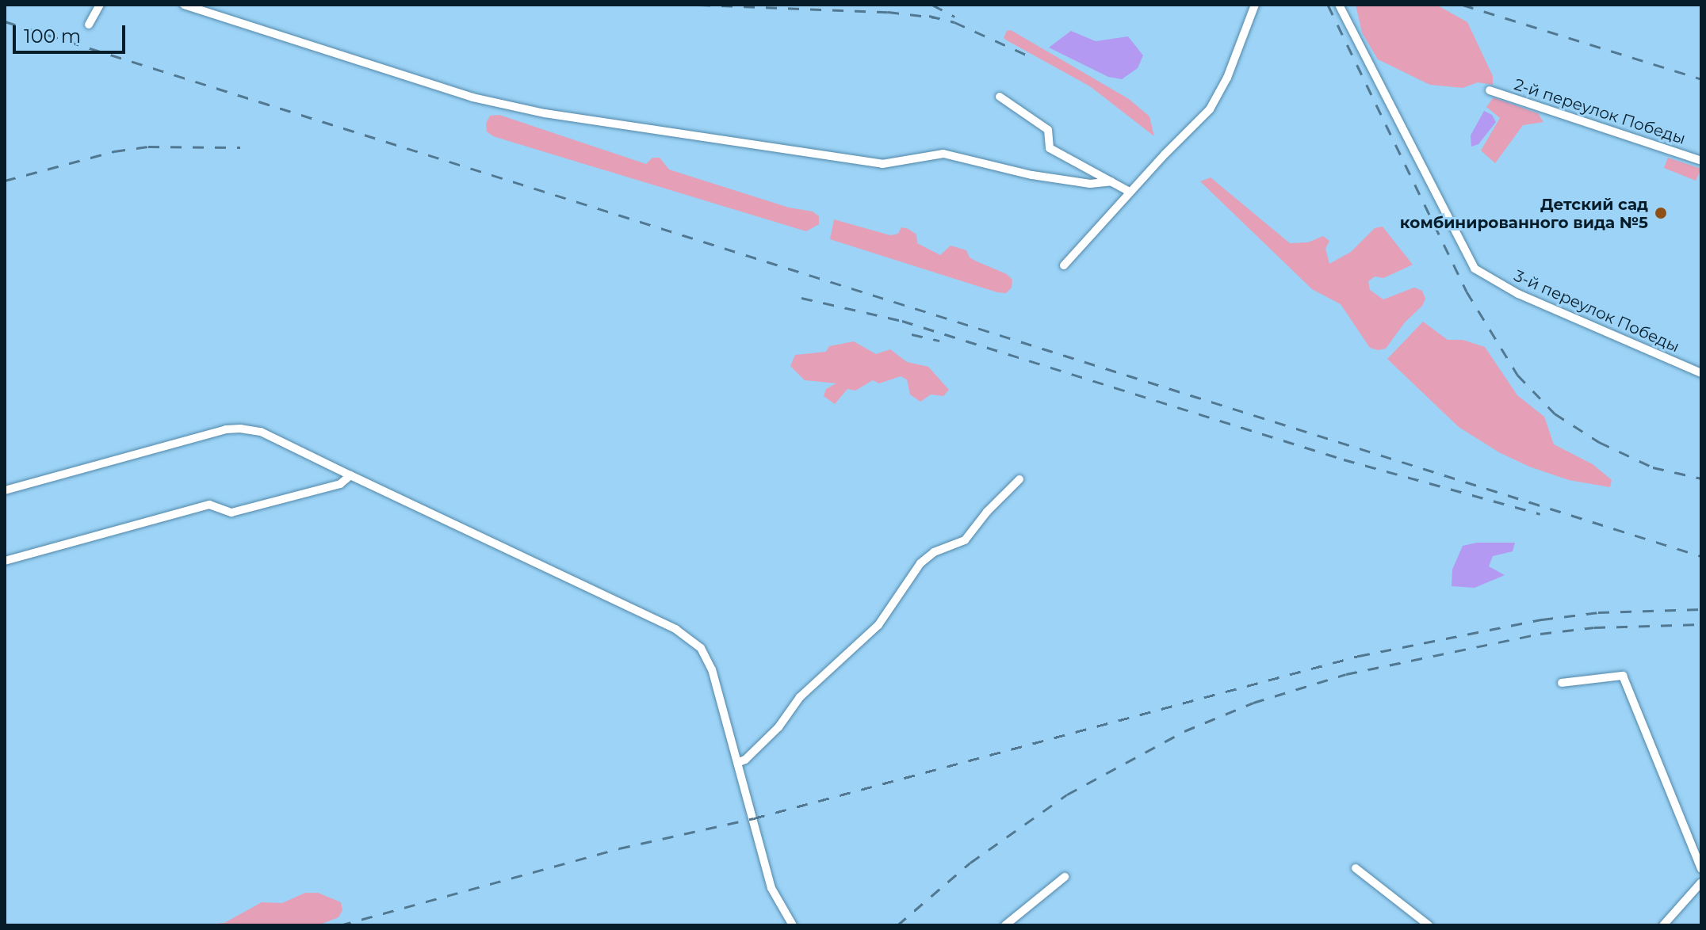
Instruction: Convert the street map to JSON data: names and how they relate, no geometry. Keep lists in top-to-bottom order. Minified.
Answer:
{"streets":{"street":["2-й переулок Победы","3-й переулок Победы"]},"places":["Детский сад комбинированного вида №5"],"scale_bar":"100 m"}
